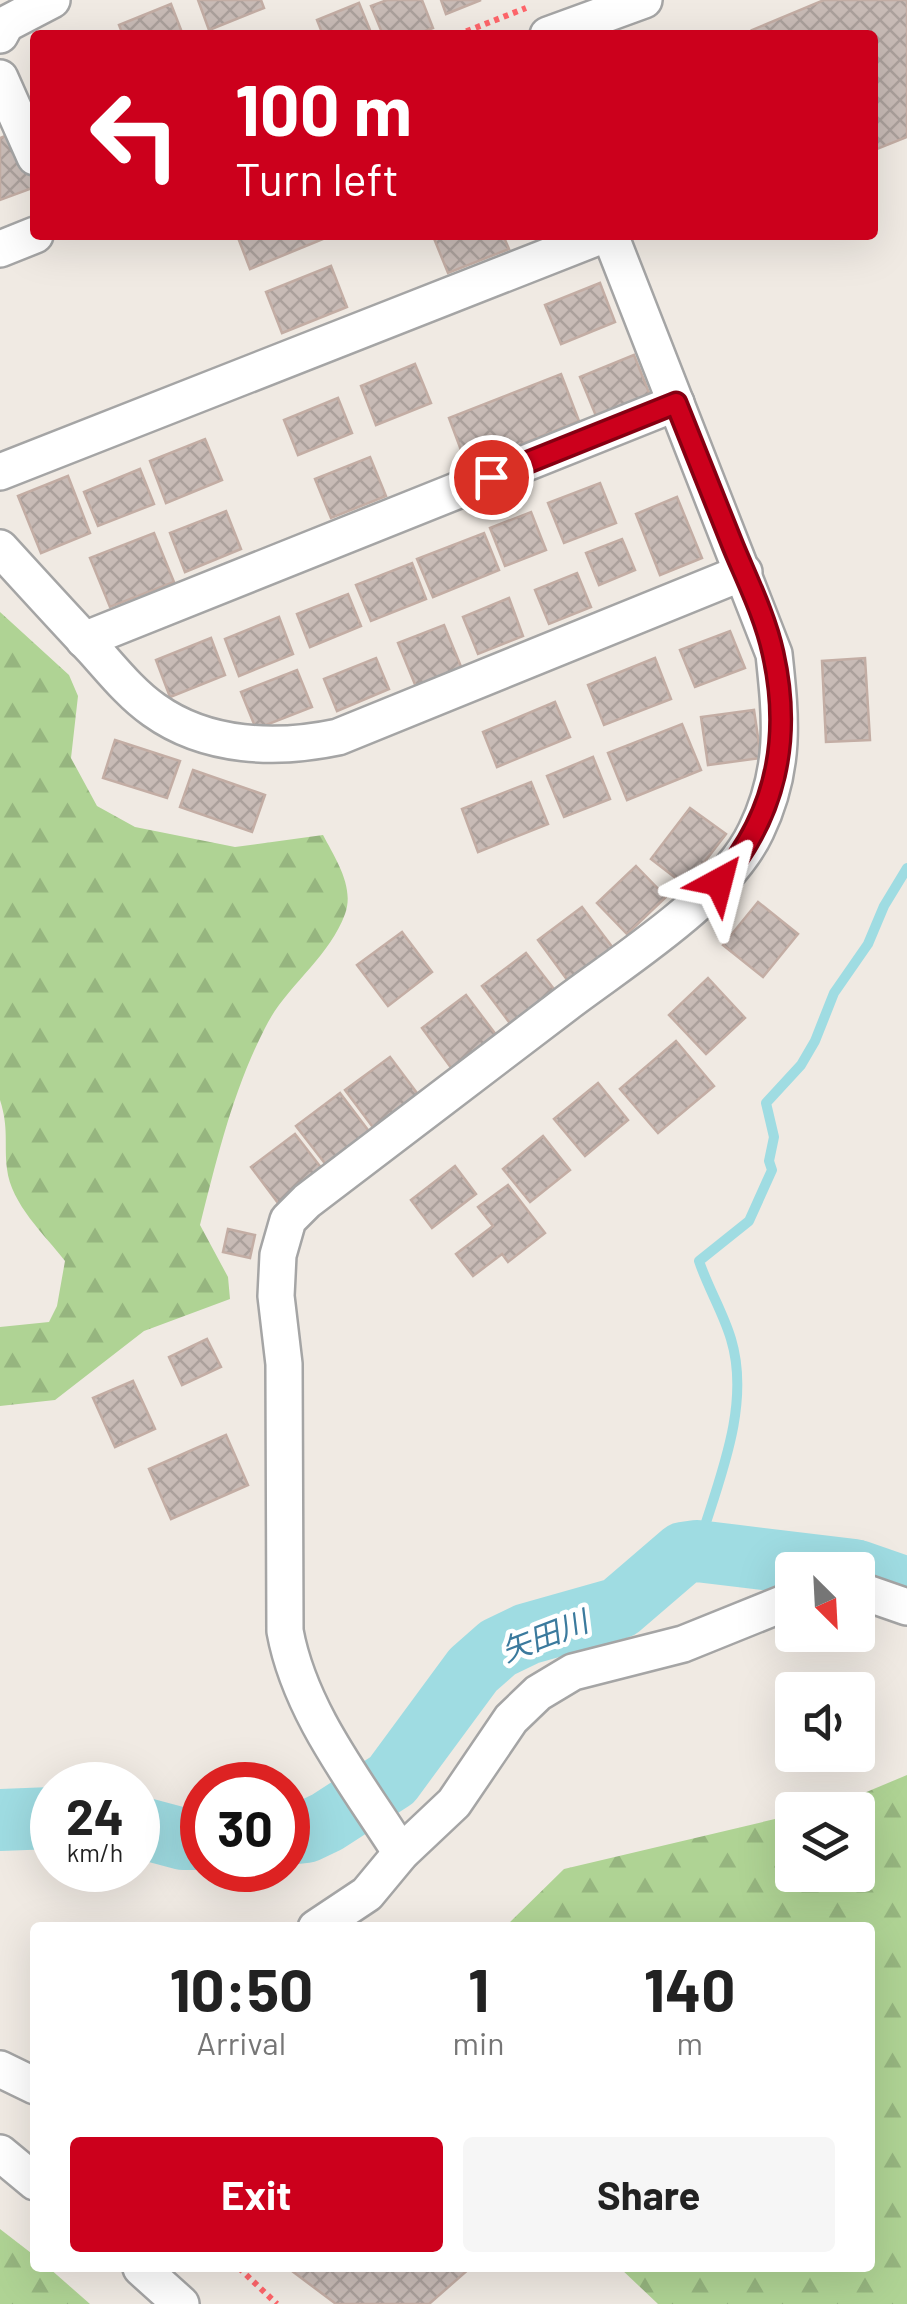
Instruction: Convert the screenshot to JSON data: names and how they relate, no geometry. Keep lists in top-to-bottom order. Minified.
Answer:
{"water":["矢田川"],"north":"bottom right","page":{"turn":["100 m","Turn left"],"speed":"24 km/h","limit":"30","eta":["10:50","Arrival","1","min","140","m"],"buttons":["Exit","Share"]}}
